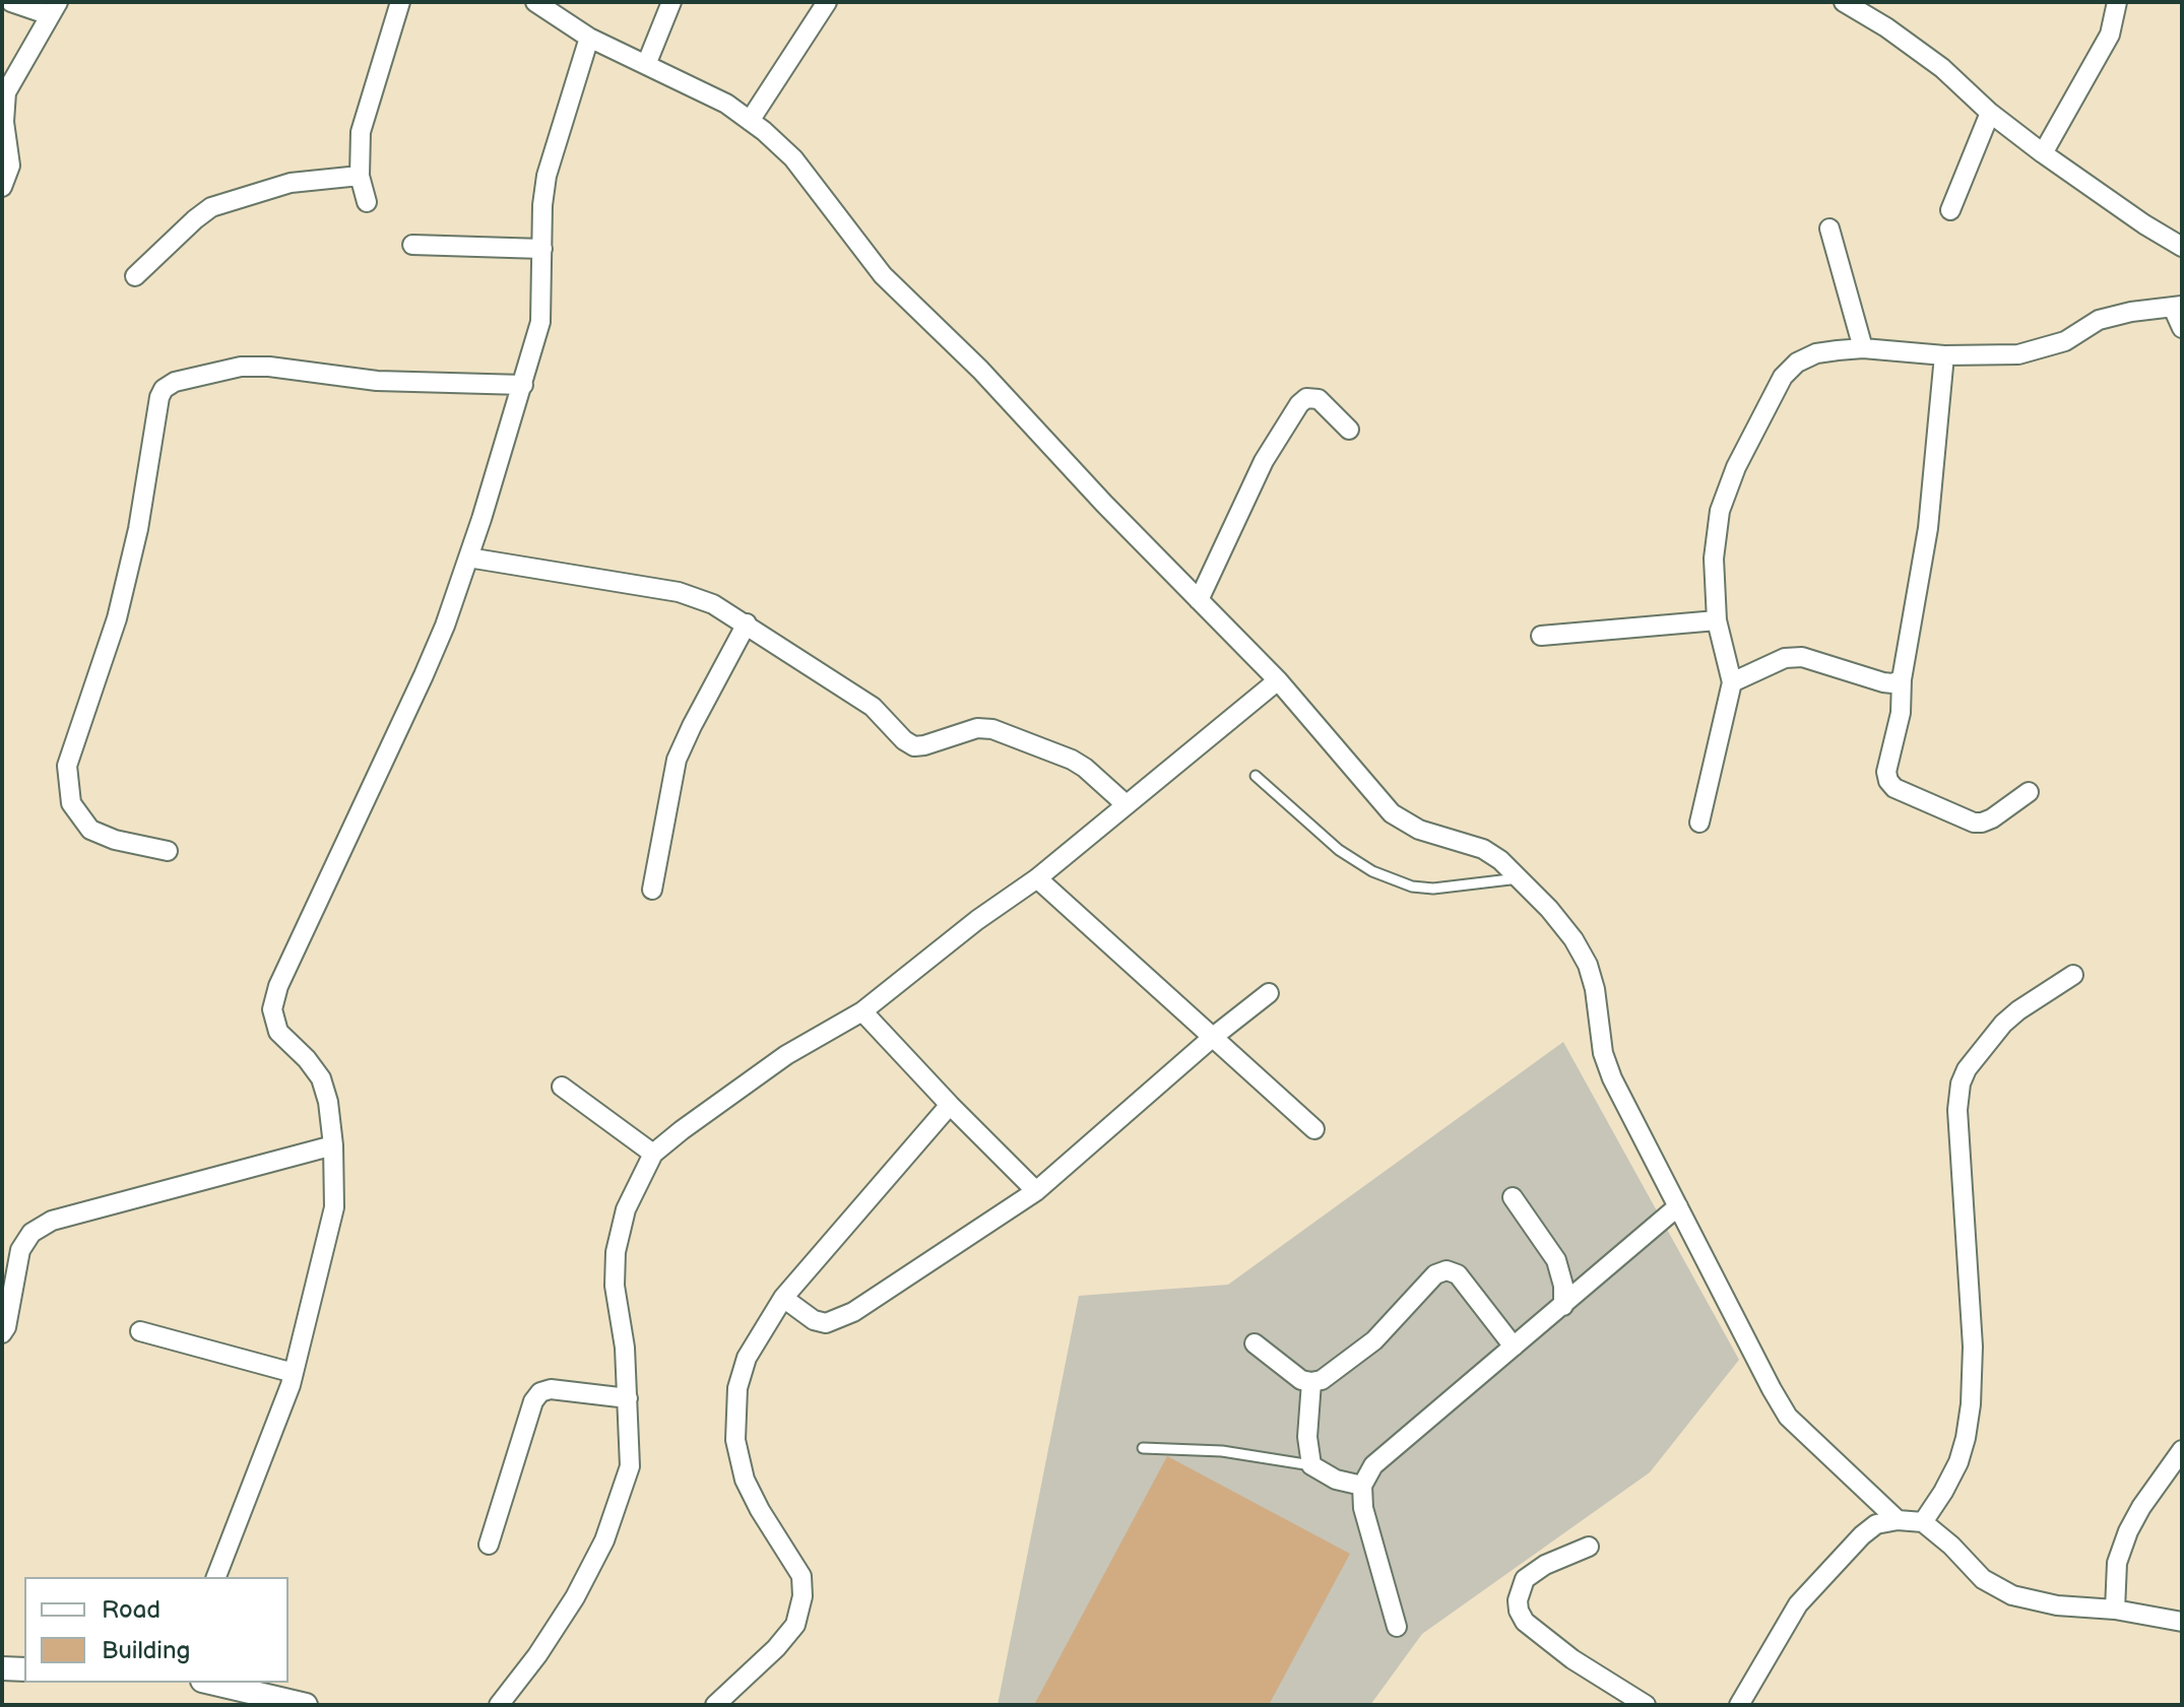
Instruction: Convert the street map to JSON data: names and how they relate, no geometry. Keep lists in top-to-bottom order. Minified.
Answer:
{"legend":["Road","Building"]}
